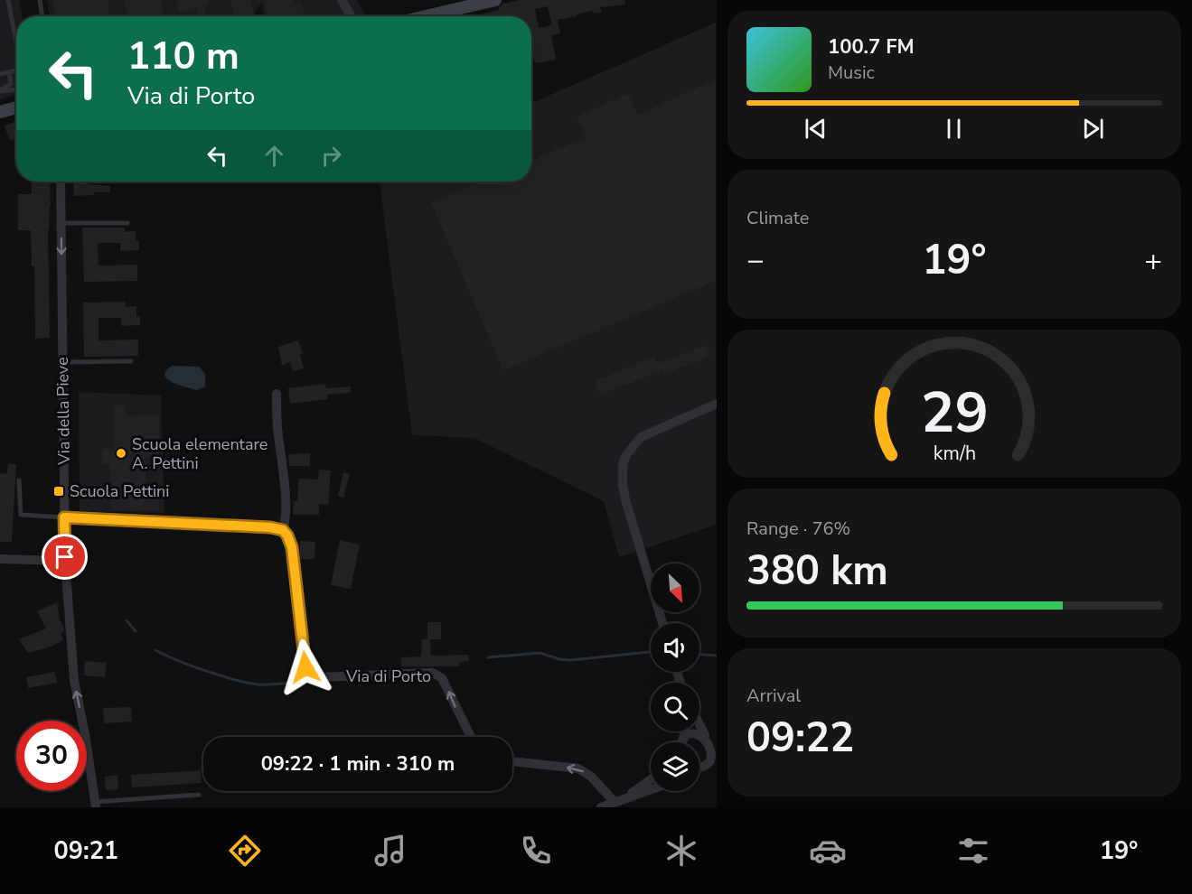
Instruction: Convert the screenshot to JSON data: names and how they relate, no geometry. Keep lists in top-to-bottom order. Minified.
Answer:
{"streets":{"street":["Via della Pieve","Via di Porto"]},"one_way":["Via di Porto"],"places":{"other":["Scuola elementare A. Pettini"],"transit":["Scuola Pettini"]},"north":"bottom right","page":{"turn":["110 m","Via di Porto"],"song":["100.7 FM","Music"],"tile":["Climate",["Range · 76%","380 km"],["Arrival","09:22"]],"heat":["−","19°","+"],"limit":"30","trip":"09:22 · 1 min · 310 m","tabs":["09:21","19°"],"gauge":["29","km/h"]}}
